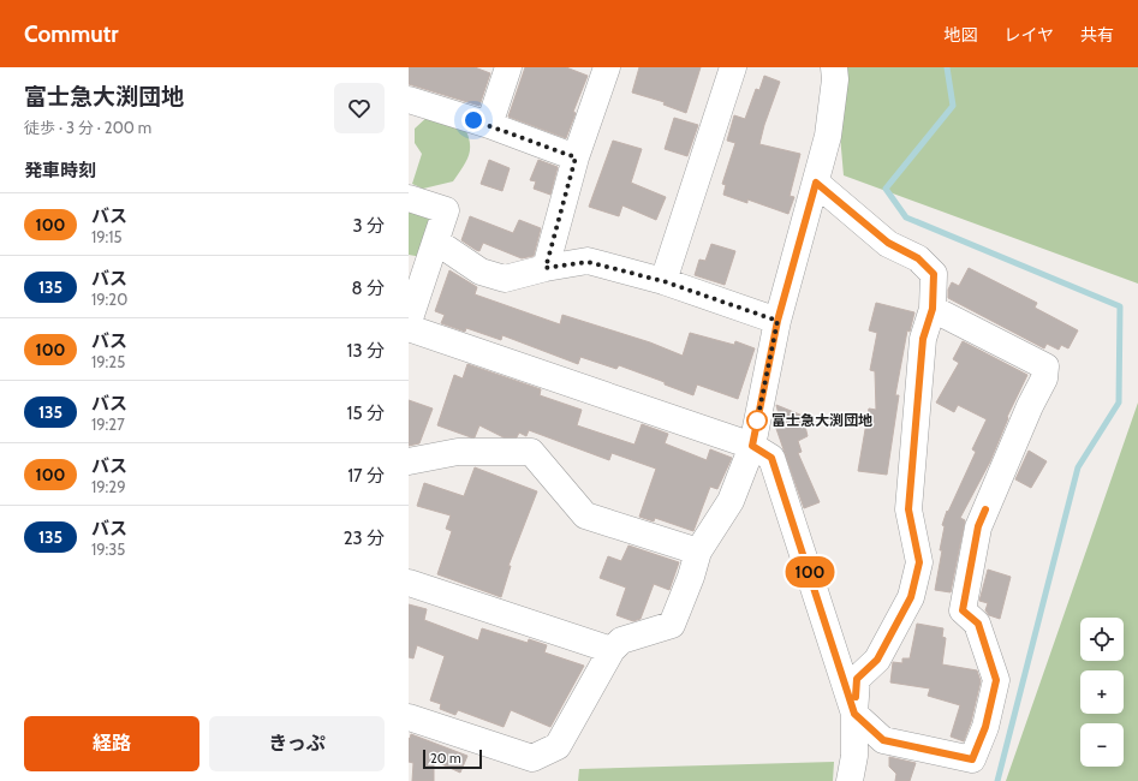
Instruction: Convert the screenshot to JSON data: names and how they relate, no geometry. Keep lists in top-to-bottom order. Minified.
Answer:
{"places":["富士急大渕団地"],"lines":["bus line 100"],"scale_bar":"20 m","page":{"header":"Commutr","nav":["地図","レイヤ","共有"],"heading":[["富士急大渕団地","徒歩 · 3 分 · 200 m"],"発車時刻"],"on_map":"100","list":[{"mark":"100","name":"バス","note":"19:15","value":"3 分"},{"mark":"135","name":"バス","note":"19:20","value":"8 分"},{"mark":"100","name":"バス","note":"19:25","value":"13 分"},{"mark":"135","name":"バス","note":"19:27","value":"15 分"},{"mark":"100","name":"バス","note":"19:29","value":"17 分"},{"mark":"135","name":"バス","note":"19:35","value":"23 分"}],"map_buttons":["+","−"],"buttons":["経路","きっぷ"],"scale":"20 m"}}
